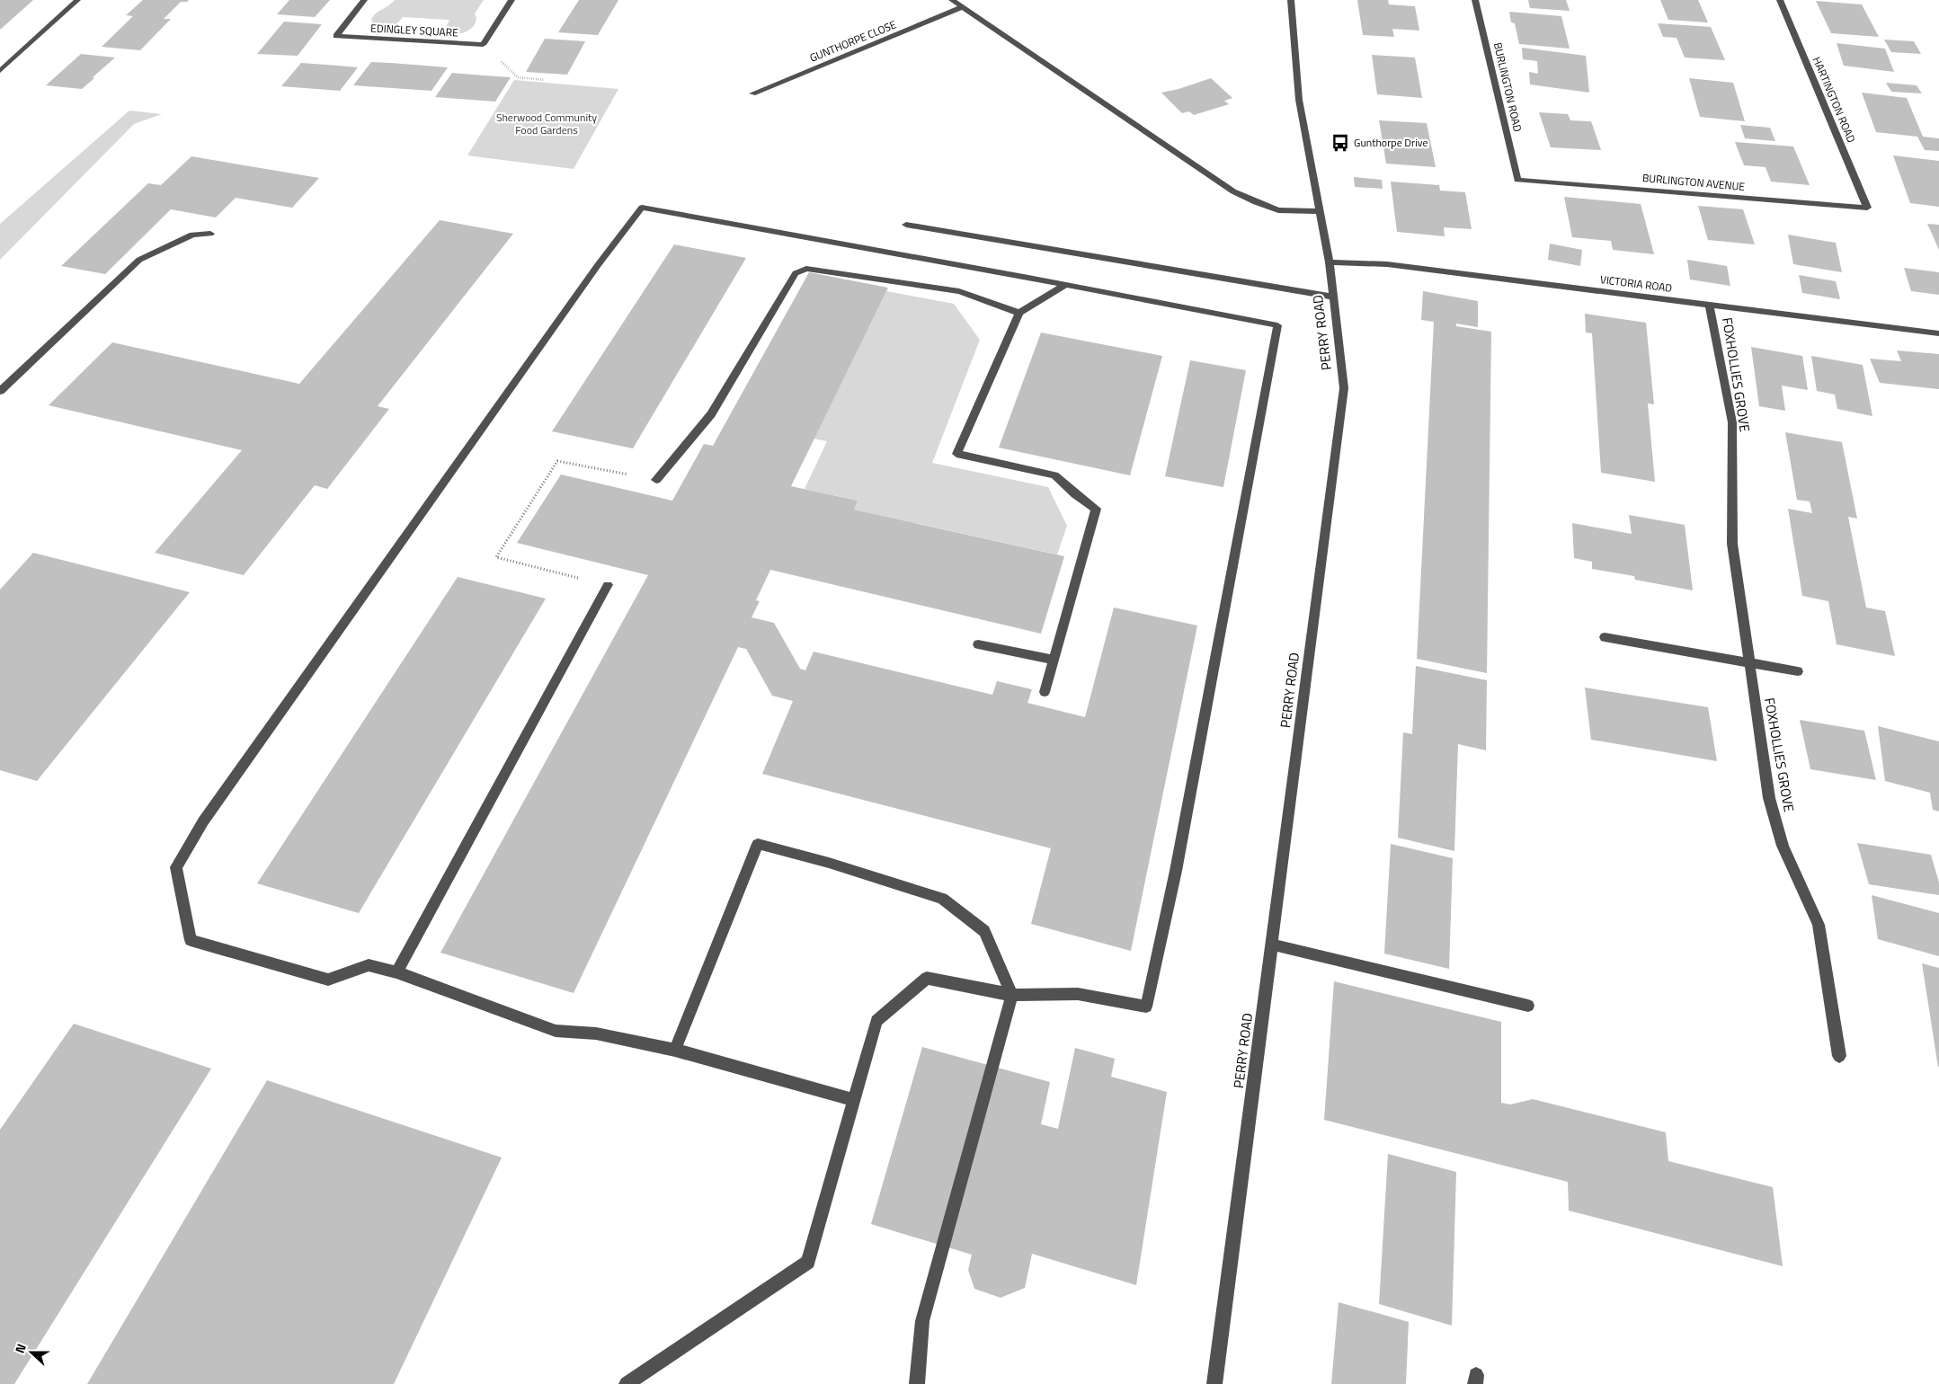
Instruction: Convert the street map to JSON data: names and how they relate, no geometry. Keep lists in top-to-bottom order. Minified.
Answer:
{"streets":{"street":["EDINGLEY SQUARE","GUNTHORPE CLOSE","BURLINGTON ROAD","HARTINGTON ROAD","BURLINGTON AVENUE","VICTORIA ROAD","PERRY ROAD","FOXHOLLIES GROVE"]},"crossings":[["BURLINGTON ROAD","BURLINGTON AVENUE"],["HARTINGTON ROAD","BURLINGTON AVENUE"],["VICTORIA ROAD","PERRY ROAD"],["VICTORIA ROAD","FOXHOLLIES GROVE"]],"parks":["Sherwood Community Food Gardens"],"places":{"bus stop":["Gunthorpe Drive"]},"north":"left"}
